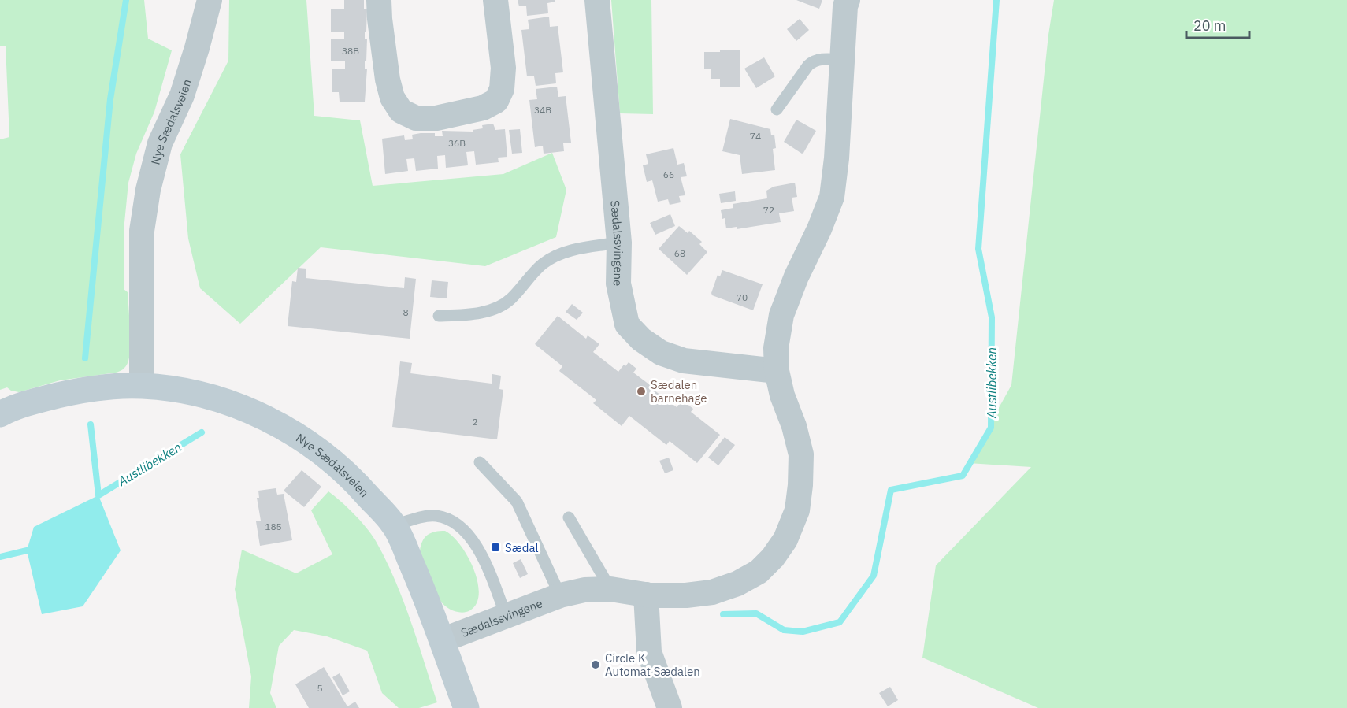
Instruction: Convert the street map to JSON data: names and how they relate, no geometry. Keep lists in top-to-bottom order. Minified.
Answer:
{"streets":{"main road":["Nye Sædalsveien"],"street":["Sædalssvingene"]},"crossings":[["Nye Sædalsveien","Sædalssvingene"]],"water":["Austlibekken"],"places":{"other":["Sædalen barnehage","Circle K Automat Sædalen"],"transit":["Sædal"]},"house_numbers":["38B","34B","74","36B","66","72","68","70","8","2","185","5"],"scale_bar":"20 m"}
